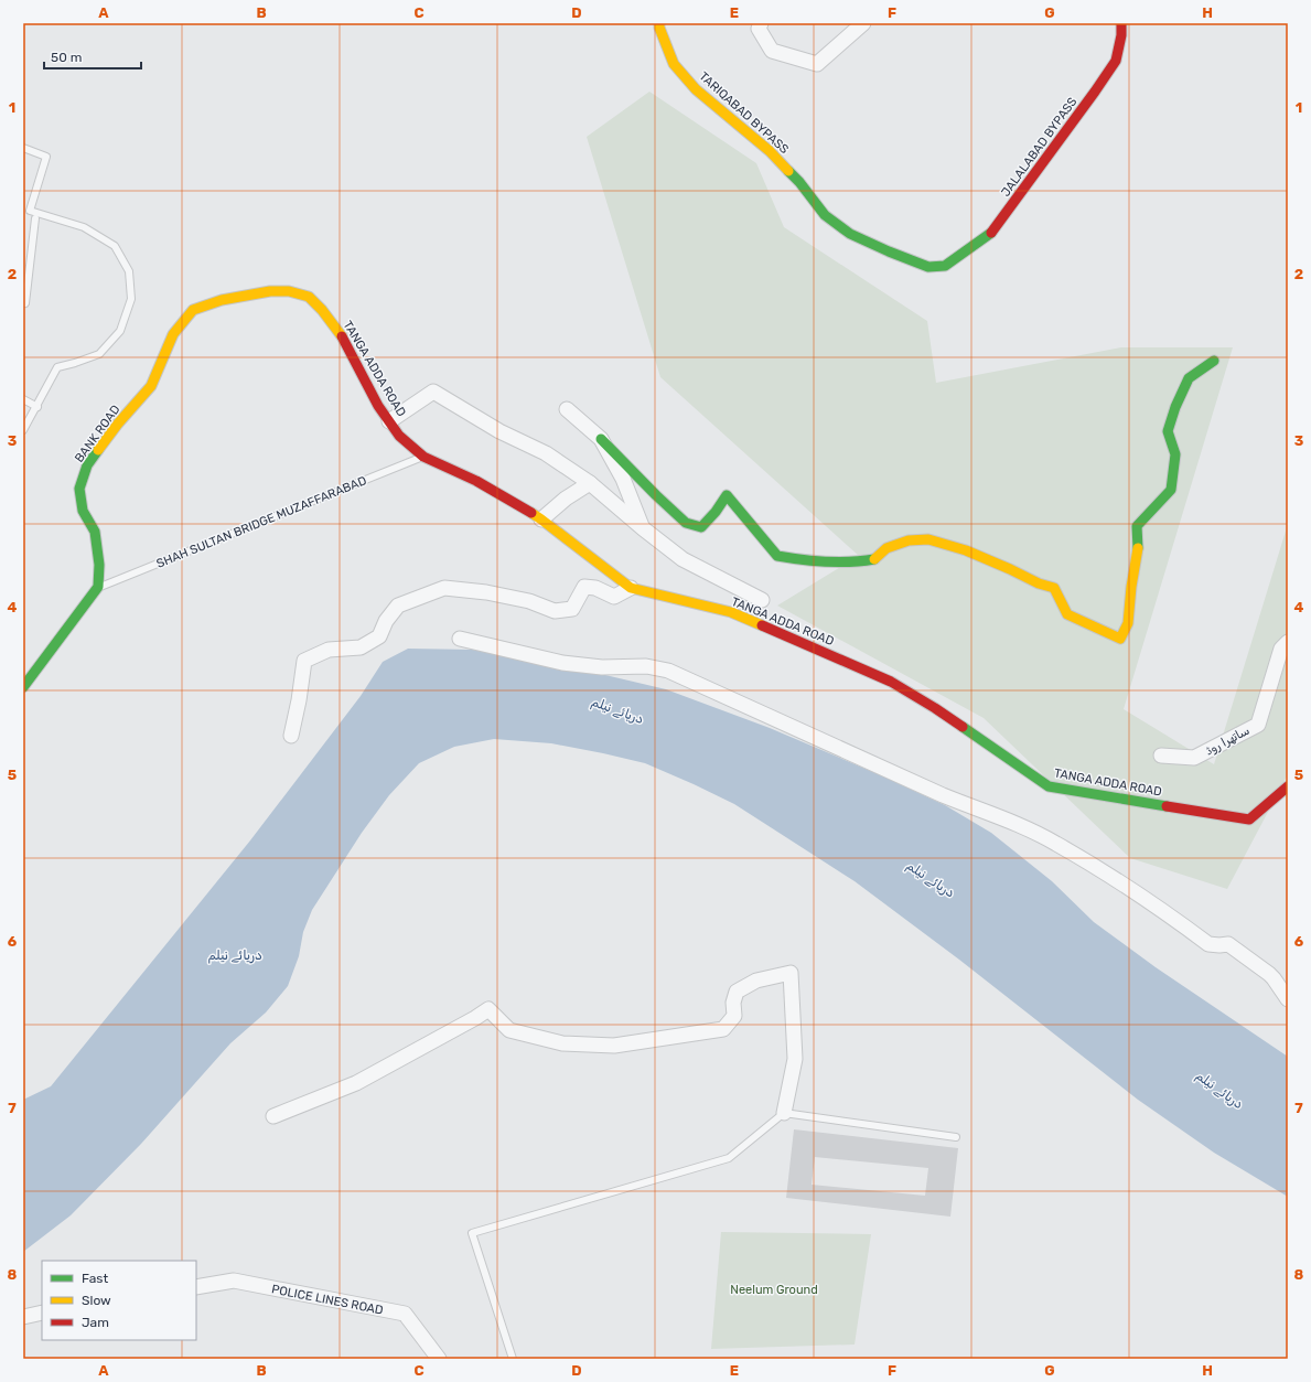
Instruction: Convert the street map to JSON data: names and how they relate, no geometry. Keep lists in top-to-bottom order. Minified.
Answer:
{"streets":{"main road":["TARIQABAD BYPASS","JALALABAD BYPASS","TANGA ADDA ROAD","BANK ROAD"],"street":["ساتھرا روڈ","POLICE LINES ROAD"],"lane":["SHAH SULTAN BRIDGE MUZAFFARABAD"]},"crossings":[["TARIQABAD BYPASS","JALALABAD BYPASS"],["TANGA ADDA ROAD","BANK ROAD"],["TANGA ADDA ROAD","SHAH SULTAN BRIDGE MUZAFFARABAD"],["BANK ROAD","SHAH SULTAN BRIDGE MUZAFFARABAD"]],"water":["دریائے نیلم"],"parks":["Neelum Ground"],"legend":["Fast","Slow","Jam"],"scale_bar":"50 m","grid":{"columns":["A","B","C","D","E","F","G","H"],"rows":["1","2","3","4","5","6","7","8"]}}
